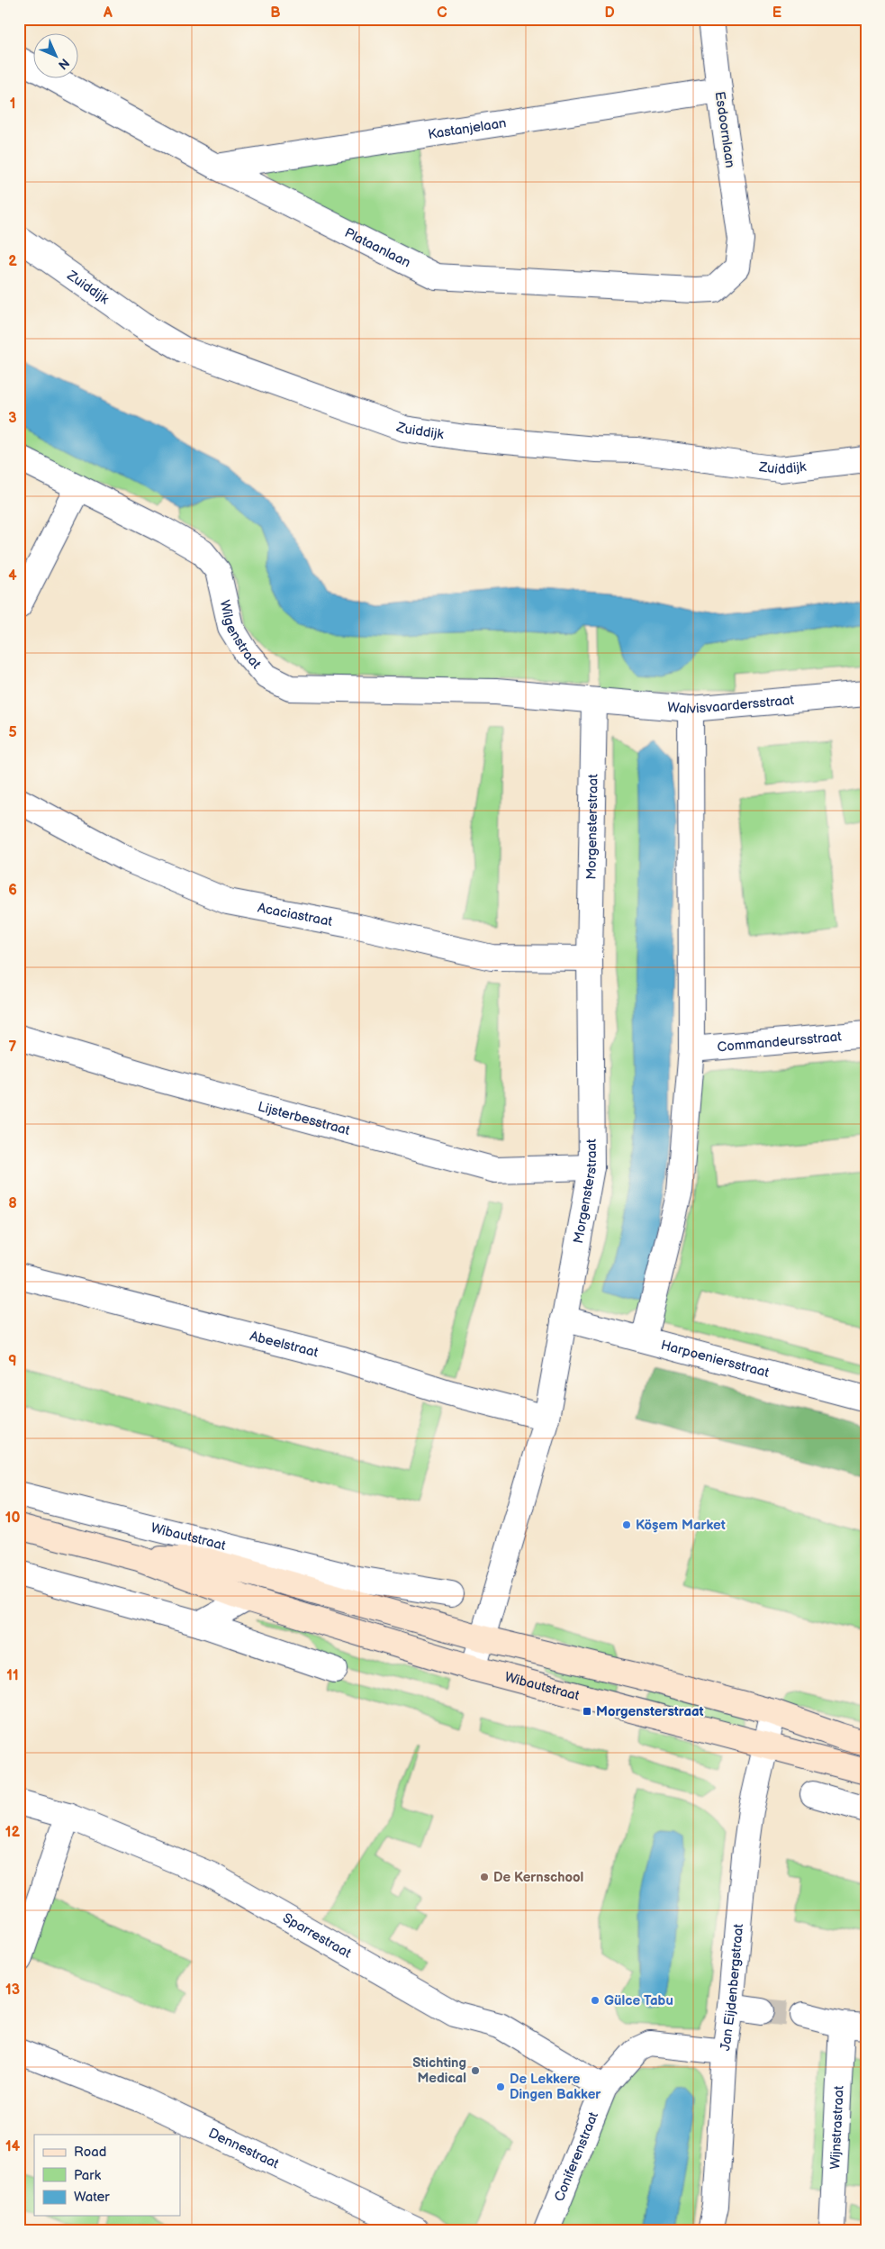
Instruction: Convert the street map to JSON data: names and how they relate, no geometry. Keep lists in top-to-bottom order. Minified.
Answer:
{"streets":{"main road":["Wibautstraat"],"street":["Kastanjelaan","Esdoornlaan","Plataanlaan","Zuiddijk","Wilgenstraat","Walvisvaardersstraat","Morgensterstraat","Acaciastraat","Commandeursstraat","Lijsterbesstraat","Abeelstraat","Harpoeniersstraat","Sparrestraat","Jan Eijdenbergstraat","Wijnstrastraat","Dennestraat","Coniferenstraat"]},"crossings":[["Kastanjelaan","Esdoornlaan"],["Kastanjelaan","Plataanlaan"],["Esdoornlaan","Plataanlaan"],["Wilgenstraat","Walvisvaardersstraat"],["Wilgenstraat","Morgensterstraat"],["Walvisvaardersstraat","Morgensterstraat"],["Morgensterstraat","Acaciastraat"],["Morgensterstraat","Lijsterbesstraat"],["Morgensterstraat","Abeelstraat"],["Morgensterstraat","Harpoeniersstraat"],["Morgensterstraat","Wibautstraat"],["Wibautstraat","Jan Eijdenbergstraat"],["Sparrestraat","Coniferenstraat"],["Jan Eijdenbergstraat","Coniferenstraat"]],"places":{"other":["Köşem Market","De Kernschool","Gülce Tabu","Stichting Medical","De Lekkere Dingen Bakker"],"transit":["Morgensterstraat"]},"legend":["Road","Park","Water"],"north":"bottom right","grid":{"columns":["A","B","C","D","E"],"rows":["1","2","3","4","5","6","7","8","9","10","11","12","13","14"]}}
